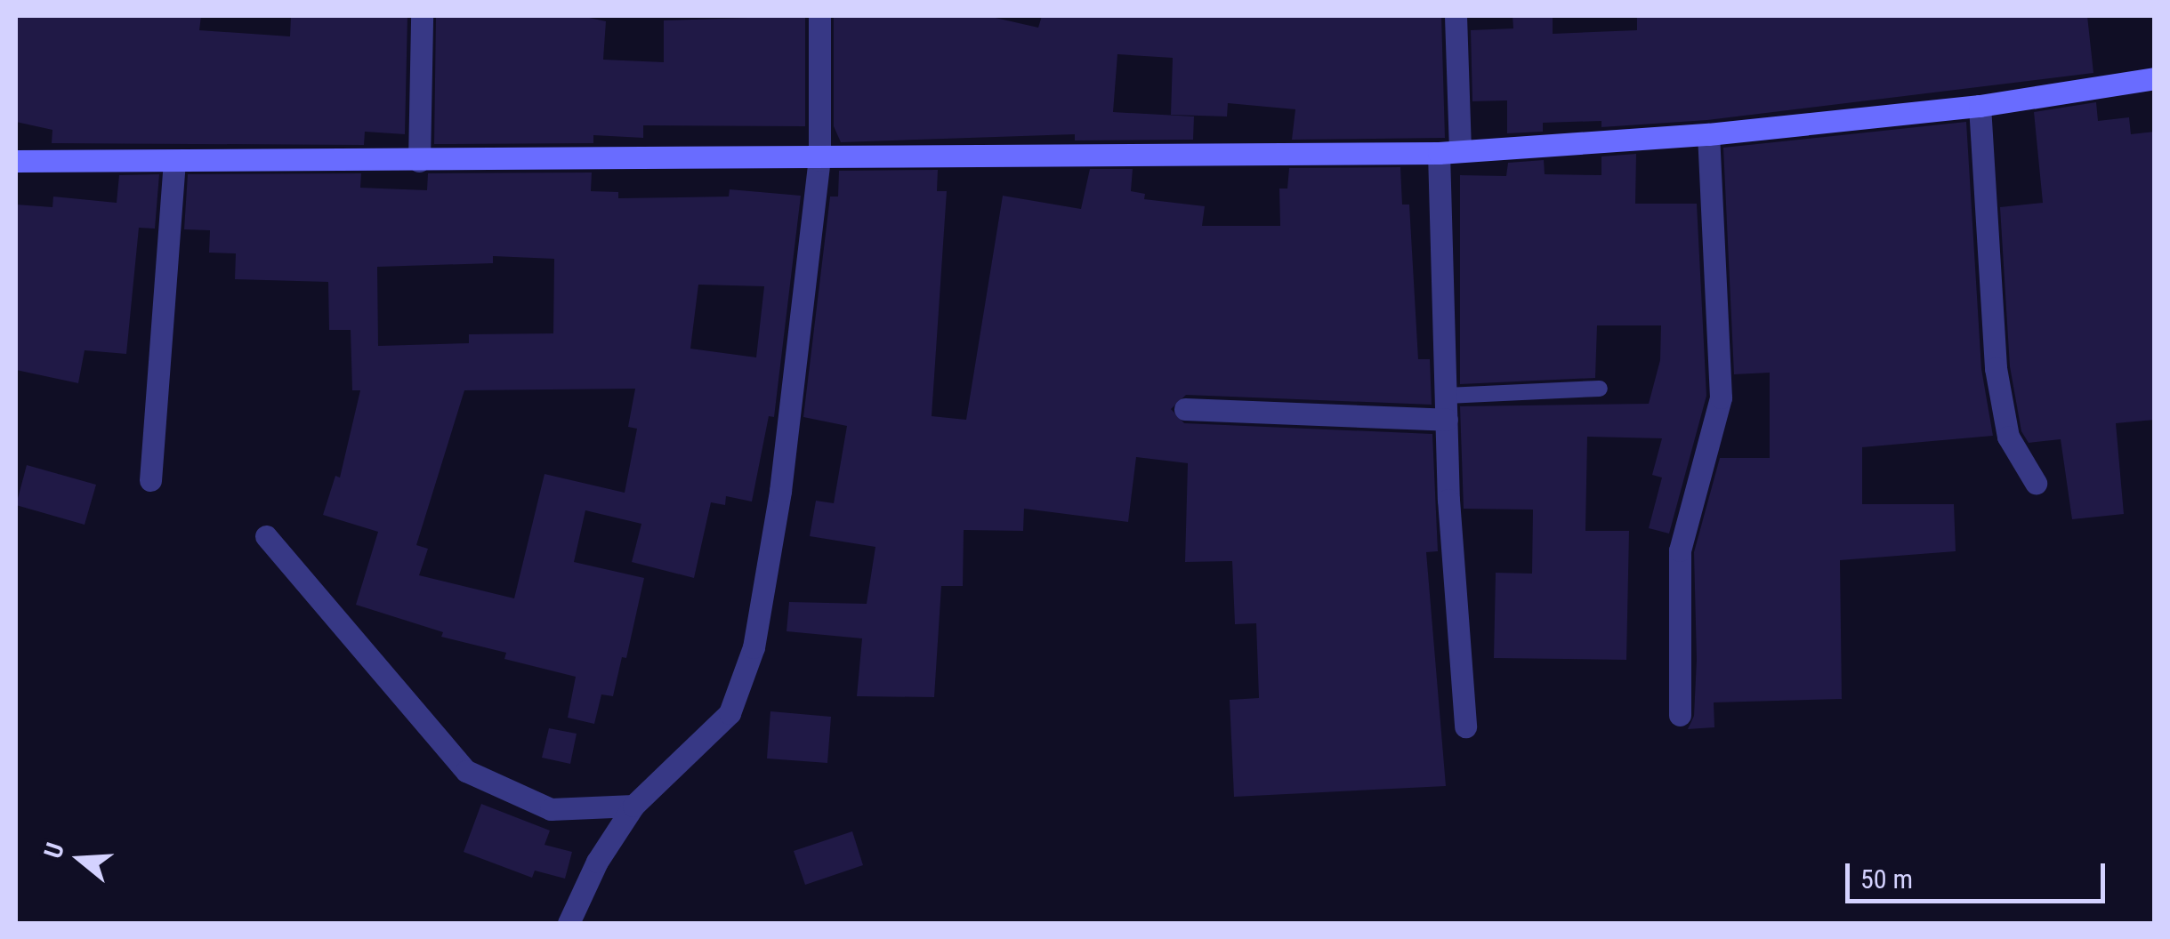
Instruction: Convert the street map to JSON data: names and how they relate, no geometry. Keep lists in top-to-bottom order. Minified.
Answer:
{"scale_bar":"50 m","north":"left"}
